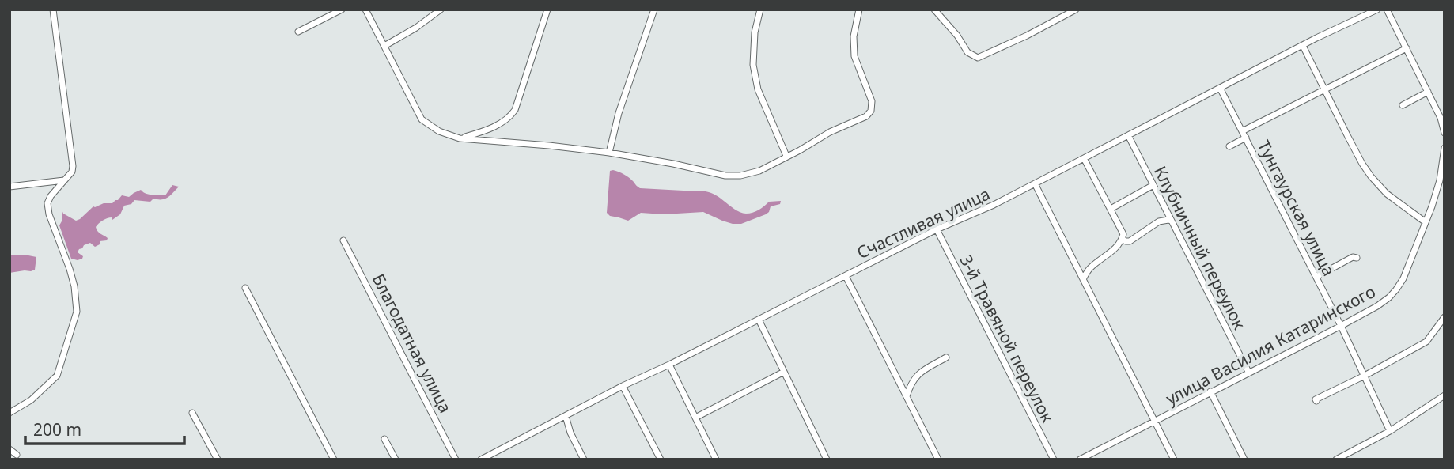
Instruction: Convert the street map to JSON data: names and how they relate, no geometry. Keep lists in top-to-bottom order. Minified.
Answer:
{"streets":{"street":["Тунгаурская улица","Счастливая улица","Клубничный переулок","3-й Травяной переулок","Благодатная улица","улица Василия Катаринского"]},"crossings":[["Тунгаурская улица","Счастливая улица"],["Тунгаурская улица","улица Василия Катаринского"],["Счастливая улица","Клубничный переулок"],["Счастливая улица","3-й Травяной переулок"],["Клубничный переулок","улица Василия Катаринского"]],"scale_bar":"200 m"}
